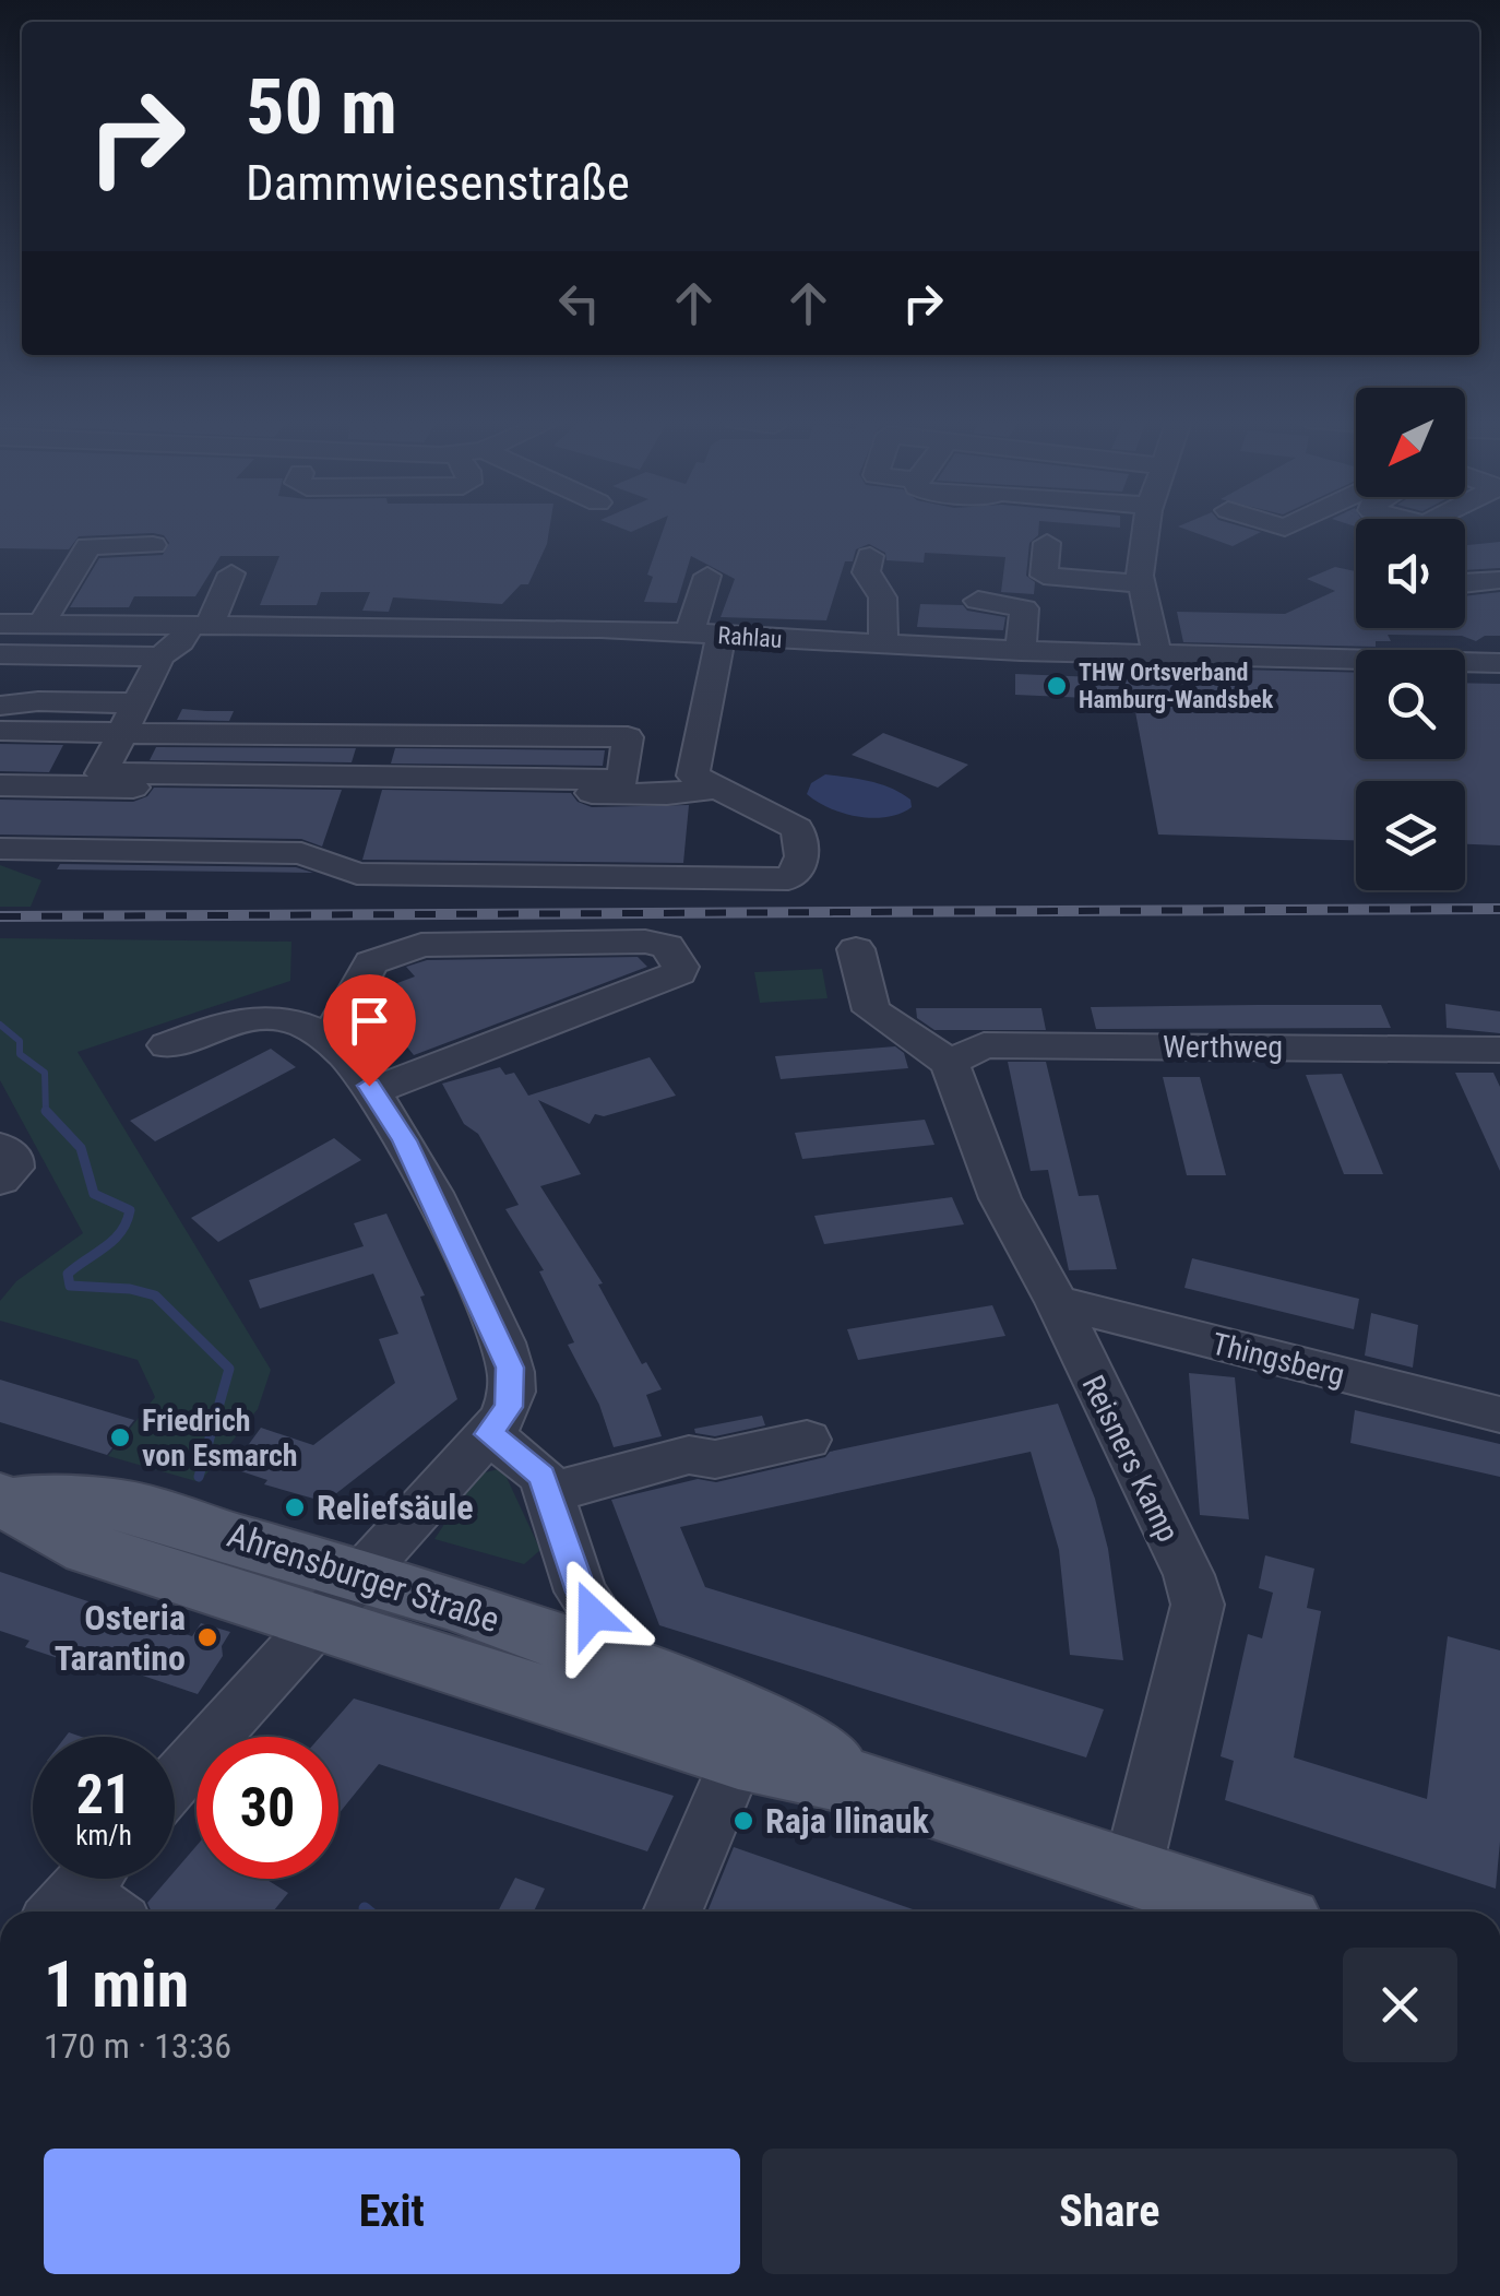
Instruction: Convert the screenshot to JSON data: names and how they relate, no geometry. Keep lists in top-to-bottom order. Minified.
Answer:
{"streets":{"main road":["Ahrensburger Straße"],"street":["Rahlau","Werthweg","Thingsberg","Reisners Kamp"]},"crossings":[["Werthweg","Reisners Kamp"],["Thingsberg","Reisners Kamp"],["Reisners Kamp","Ahrensburger Straße"]],"places":["THW Ortsverband Hamburg-Wandsbek","Friedrich von Esmarch","Reliefsäule","Osteria Tarantino","Raja Ilinauk"],"north":"bottom left","page":{"turn":["50 m","Dammwiesenstraße"],"speed":"21 km/h","limit":"30","heading":["1 min","170 m · 13:36"],"buttons":["Exit","Share"]}}
